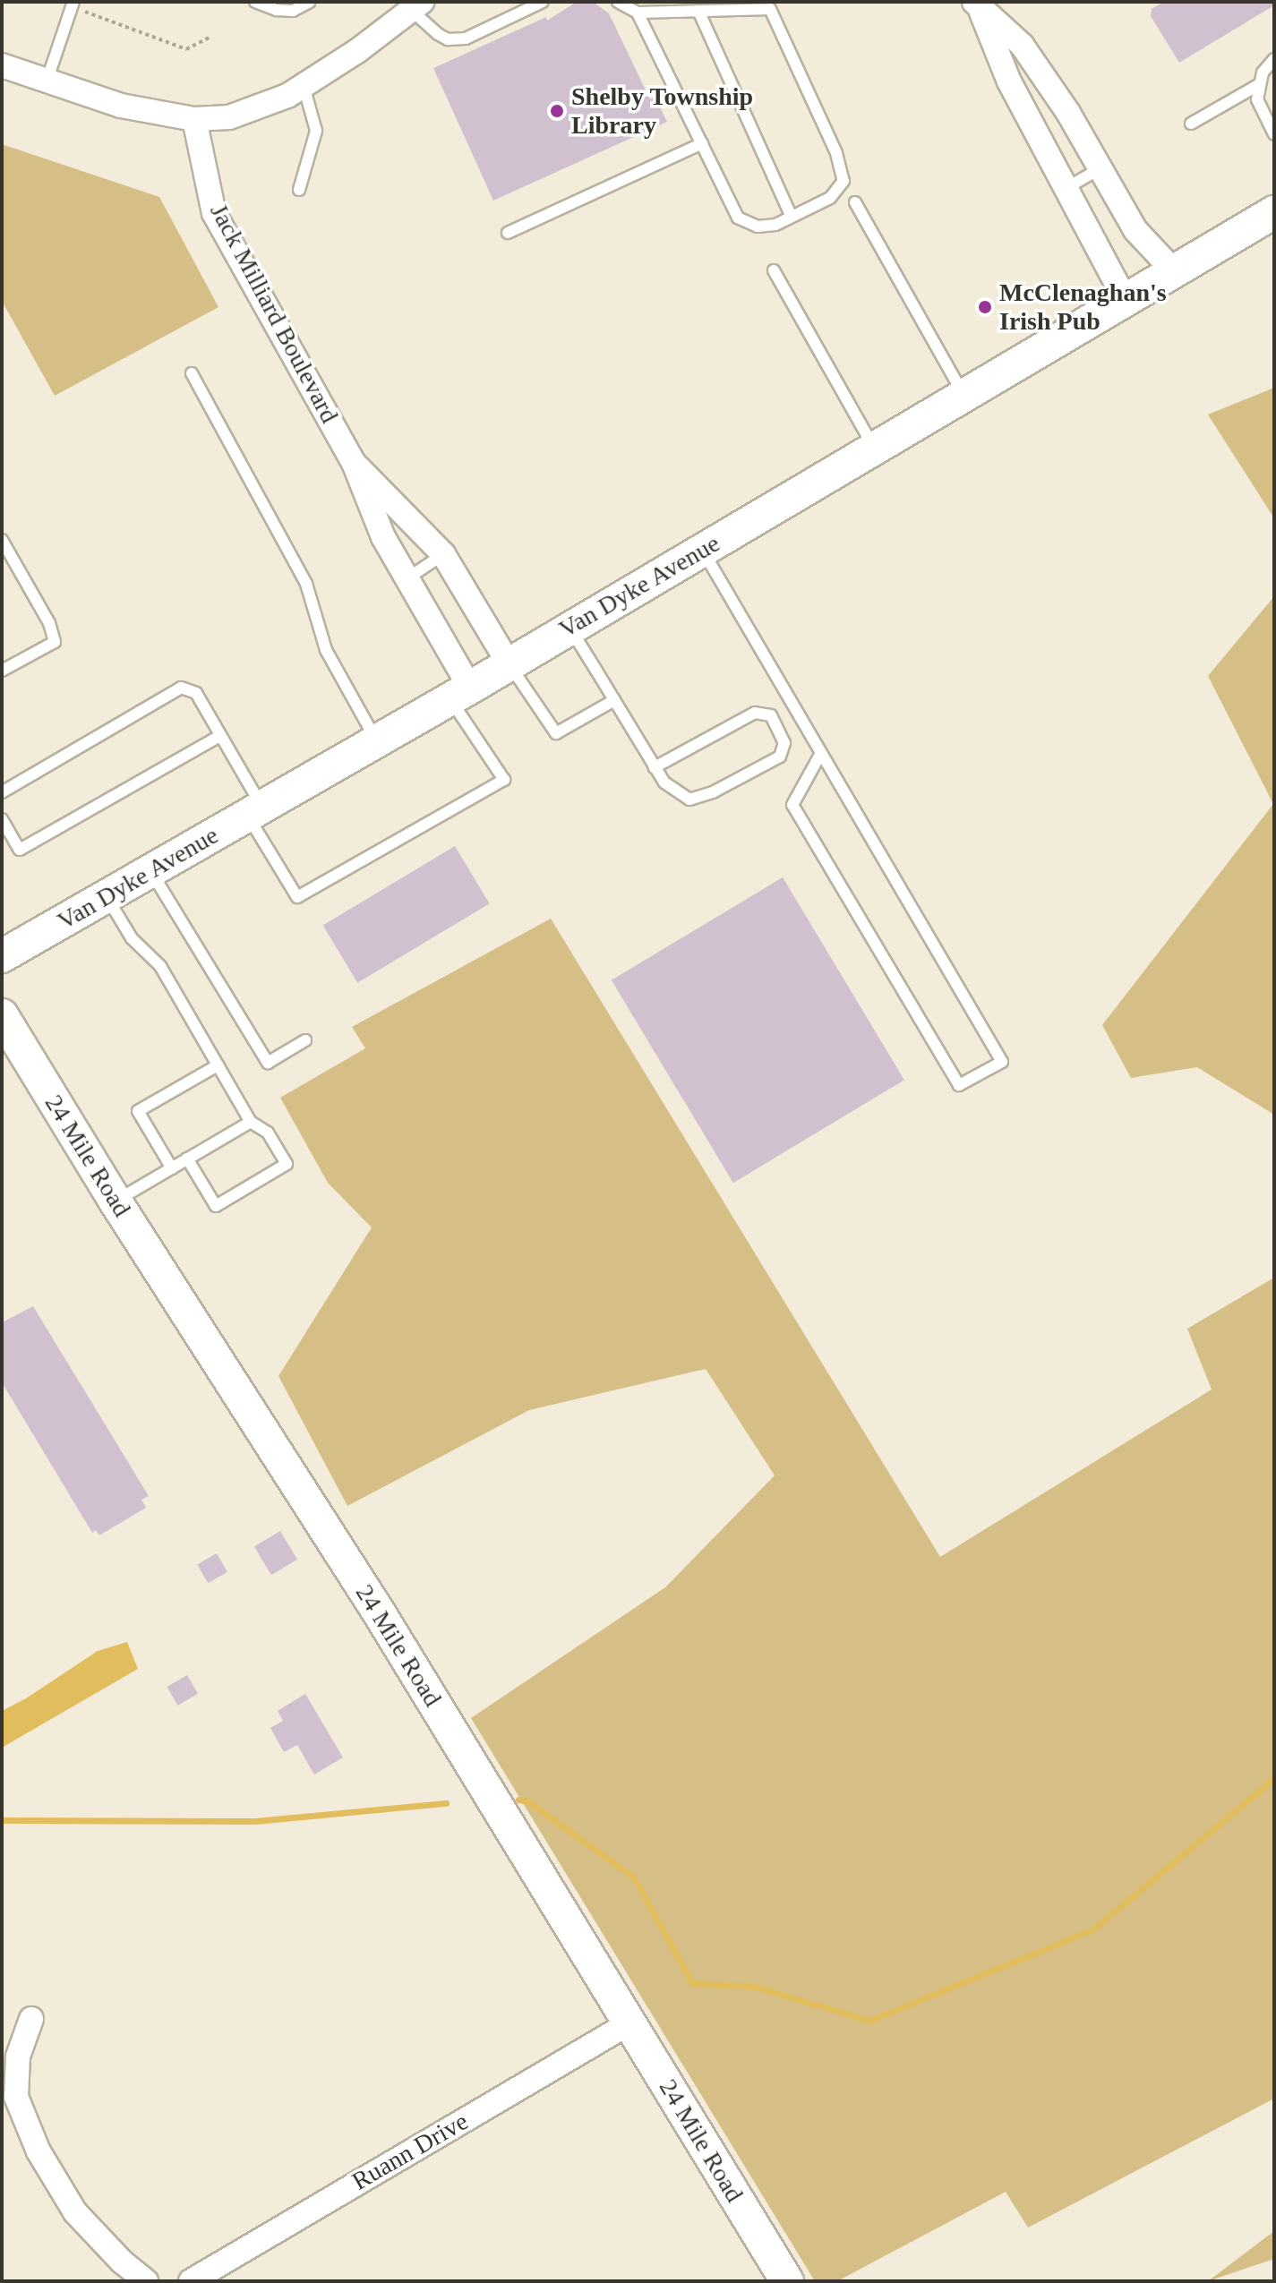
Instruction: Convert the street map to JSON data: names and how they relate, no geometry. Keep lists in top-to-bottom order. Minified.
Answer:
{"streets":{"street":["Jack Milliard Boulevard","Van Dyke Avenue","24 Mile Road","Ruann Drive"]},"crossings":[["Jack Milliard Boulevard","Van Dyke Avenue"],["24 Mile Road","Ruann Drive"]],"places":["Shelby Township Library","McClenaghan's Irish Pub"]}
